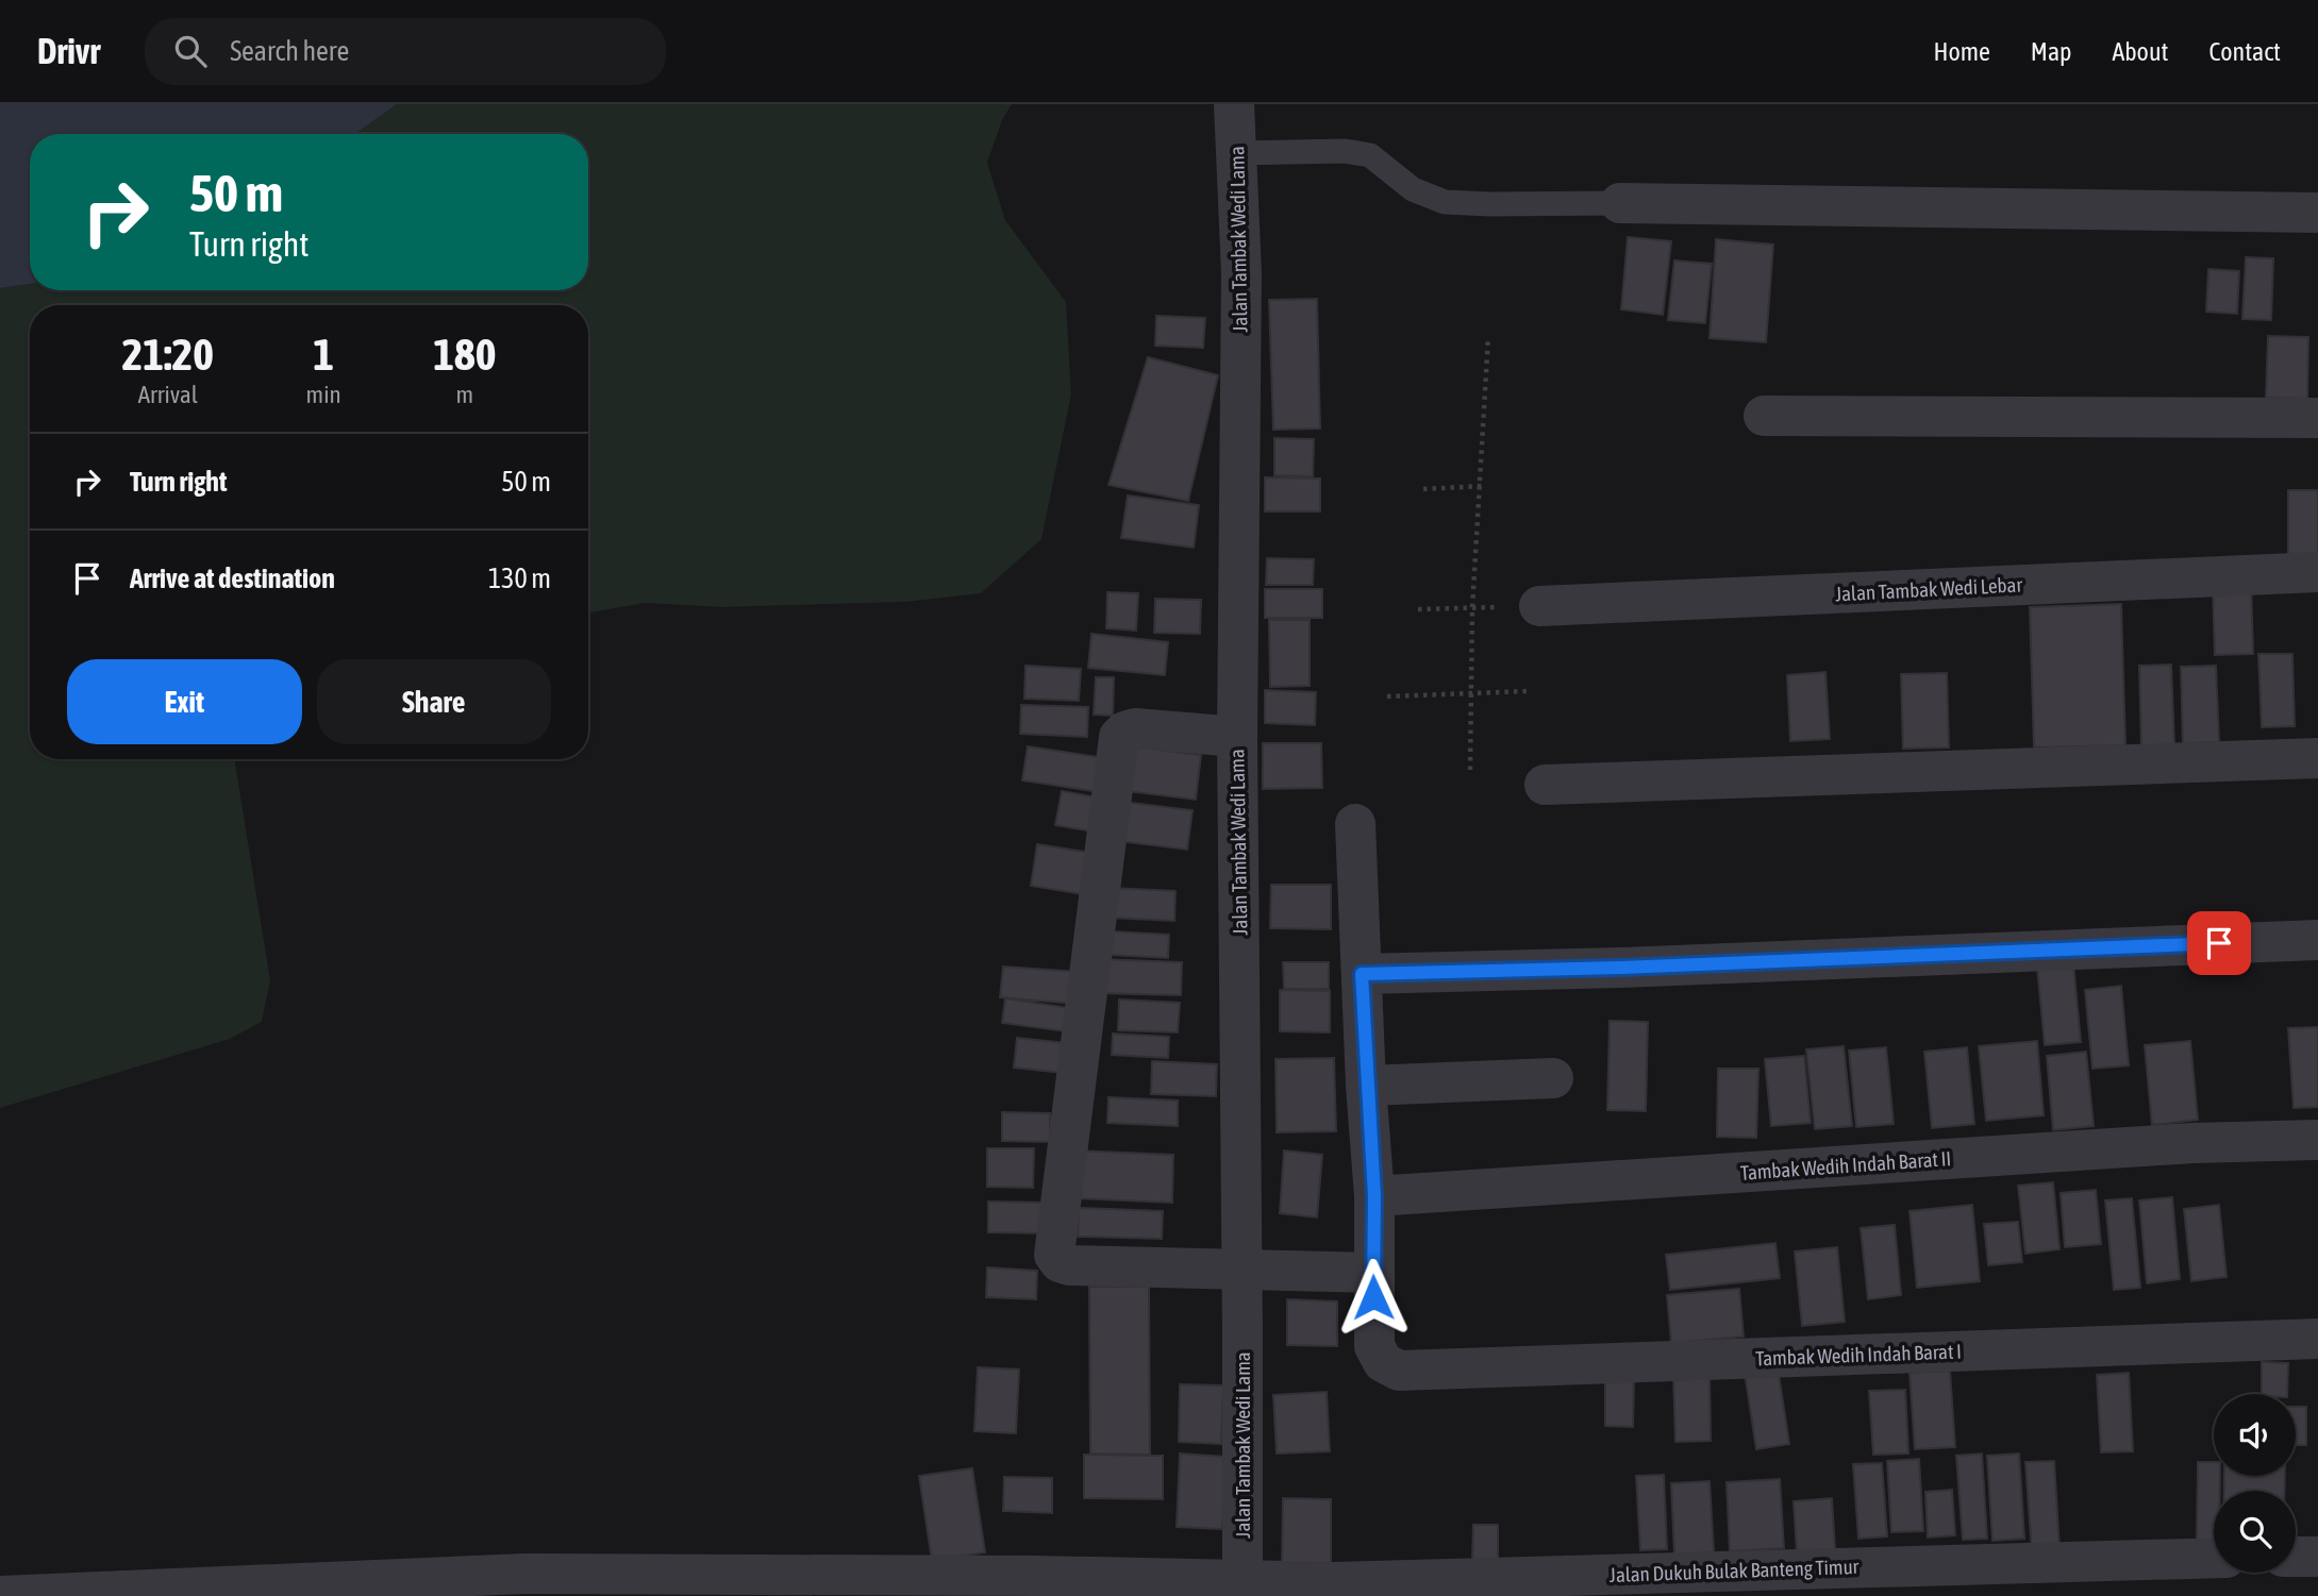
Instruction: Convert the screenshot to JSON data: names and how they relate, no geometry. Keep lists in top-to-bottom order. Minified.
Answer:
{"streets":{"street":["Jalan Tambak Wedi Lama","Jalan Tambak Wedi Lebar","Tambak Wedih Indah Barat II","Tambak Wedih Indah Barat I","Jalan Dukuh Bulak Banteng Timur"]},"crossings":[["Jalan Tambak Wedi Lama","Jalan Dukuh Bulak Banteng Timur"]],"page":{"header":"Drivr","search":"Search here","nav":["Home","Map","About","Contact"],"turn":["50 m","Turn right"],"eta":["21:20","Arrival","1","min","180","m"],"list":[{"name":"Turn right","value":"50 m"},{"name":"Arrive at destination","value":"130 m"}],"buttons":["Exit","Share"]}}
